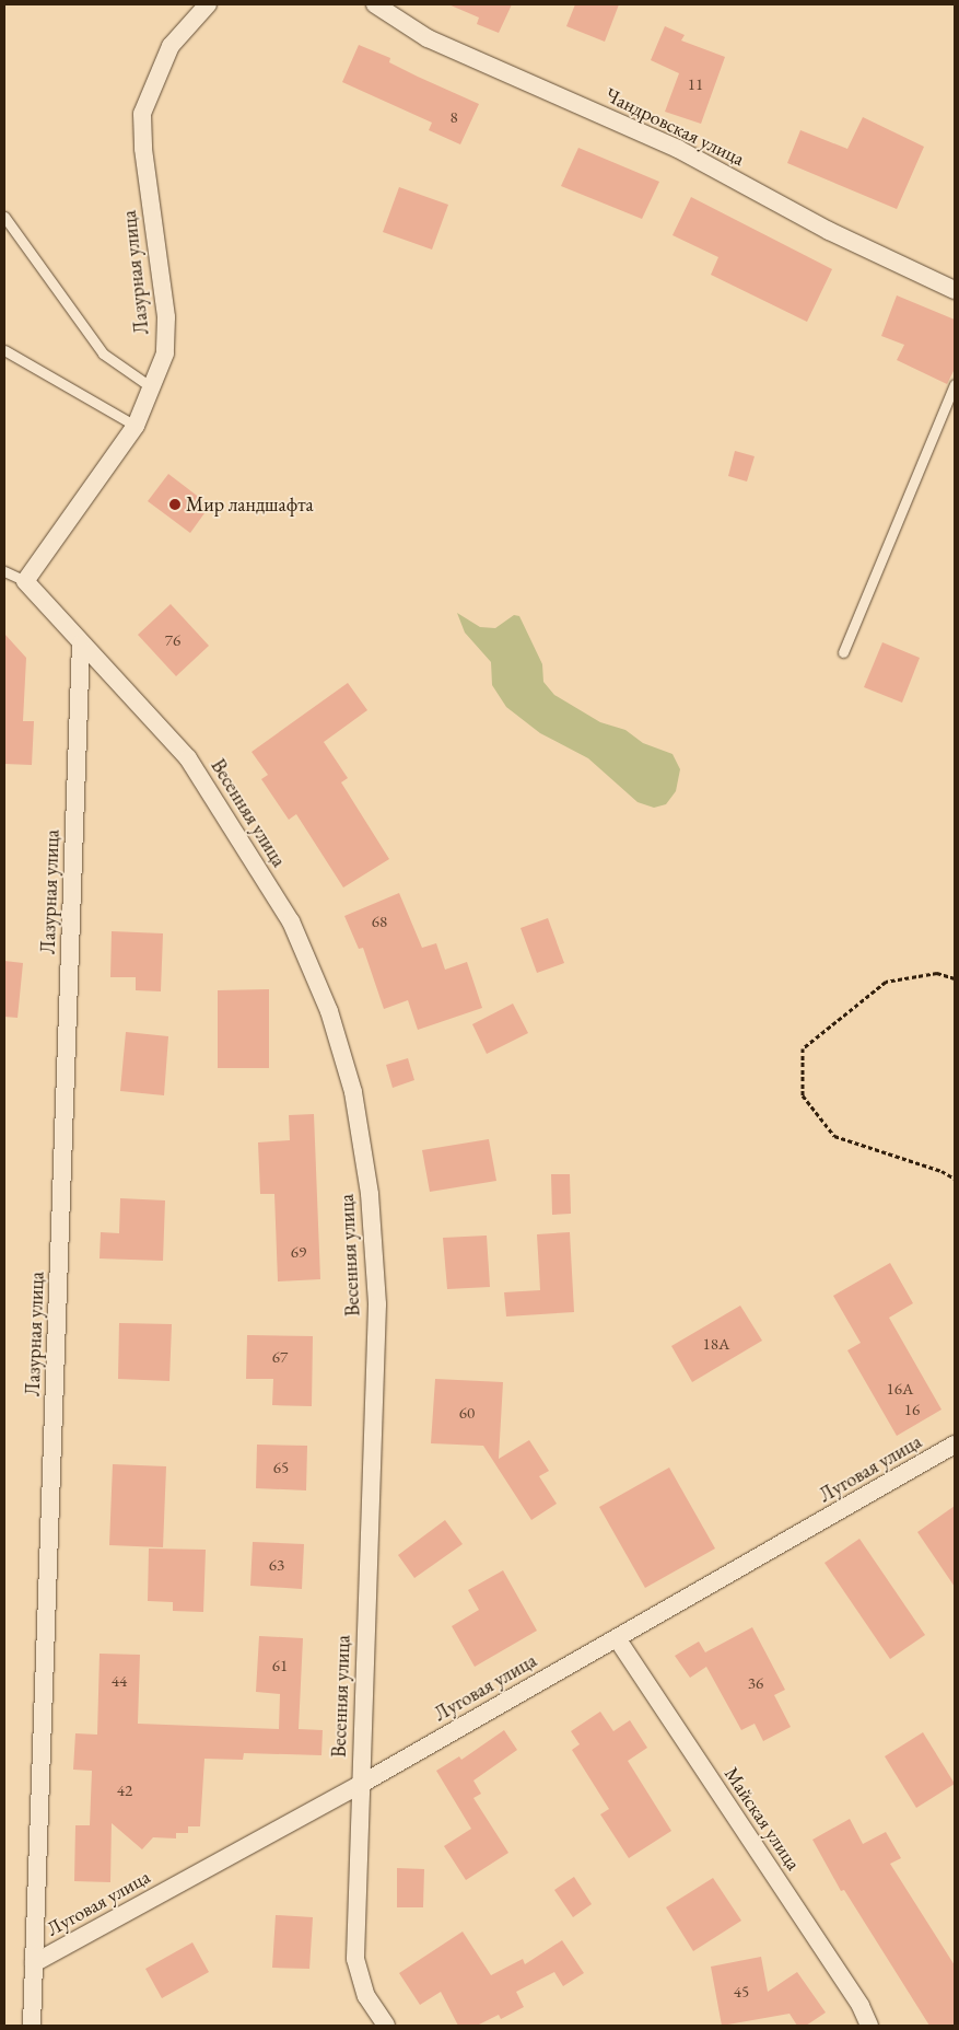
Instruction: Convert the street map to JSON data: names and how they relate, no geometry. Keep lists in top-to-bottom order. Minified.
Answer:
{"streets":{"street":["Чандровская улица","Лазурная улица","Весенняя улица","Луговая улица","Майская улица"]},"crossings":[["Лазурная улица","Весенняя улица"],["Лазурная улица","Луговая улица"],["Весенняя улица","Луговая улица"],["Луговая улица","Майская улица"]],"places":["Мир ландшафта"],"house_numbers":["11","8","76","68","69","18А","67","16А","16","60","65","63","61","44","36","42","45"]}
